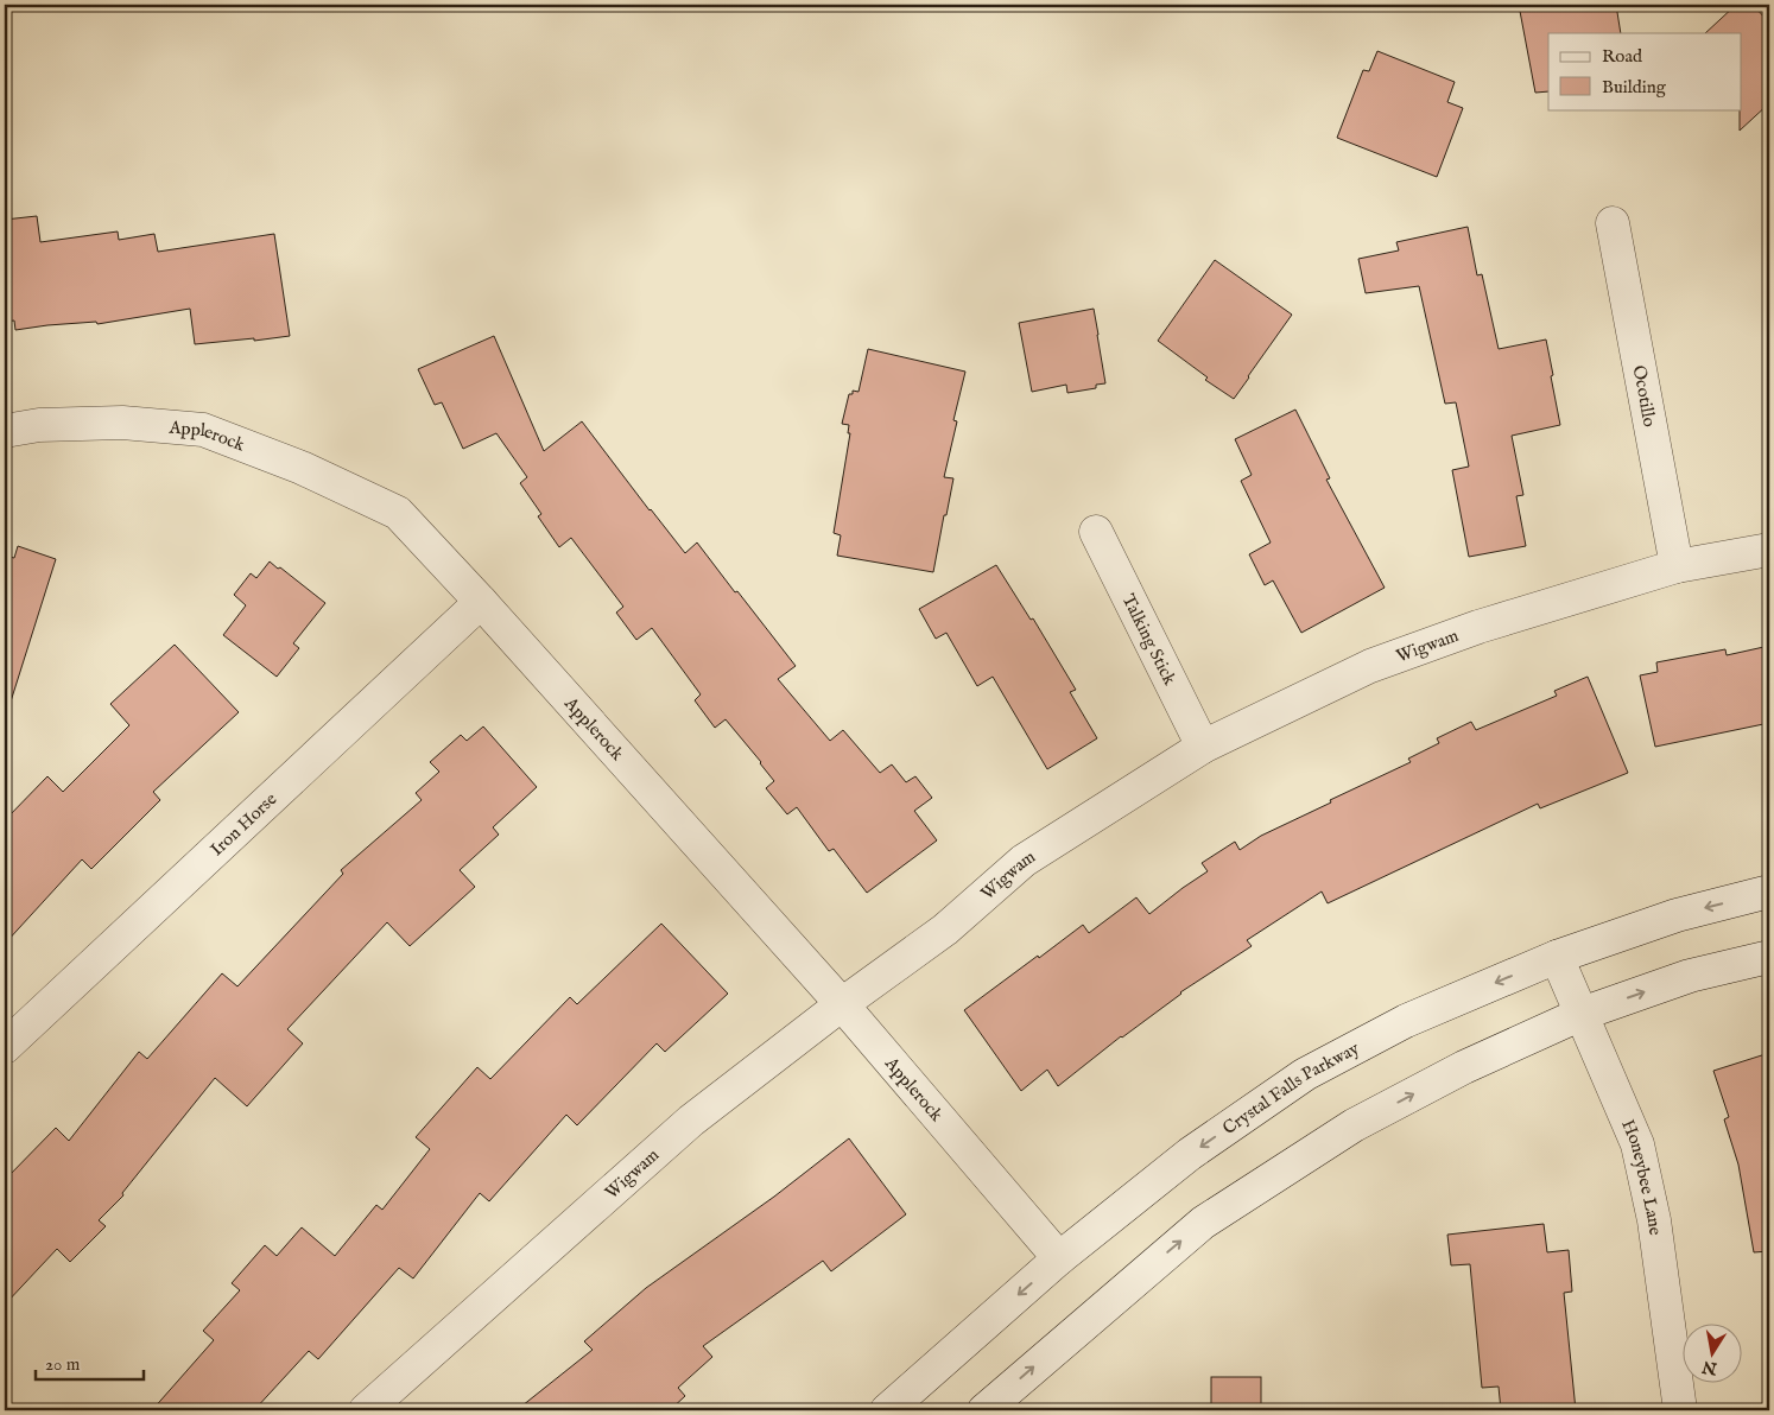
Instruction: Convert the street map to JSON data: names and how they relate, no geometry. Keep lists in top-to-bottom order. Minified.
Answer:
{"streets":{"street":["Ocotillo","Applerock","Talking Stick","Wigwam","Iron Horse","Crystal Falls Parkway","Honeybee Lane"]},"crossings":[["Ocotillo","Wigwam"],["Applerock","Wigwam"],["Applerock","Iron Horse"],["Applerock","Crystal Falls Parkway"],["Talking Stick","Wigwam"],["Crystal Falls Parkway","Honeybee Lane"]],"legend":["Road","Building"],"scale_bar":"20 m","north":"bottom"}
